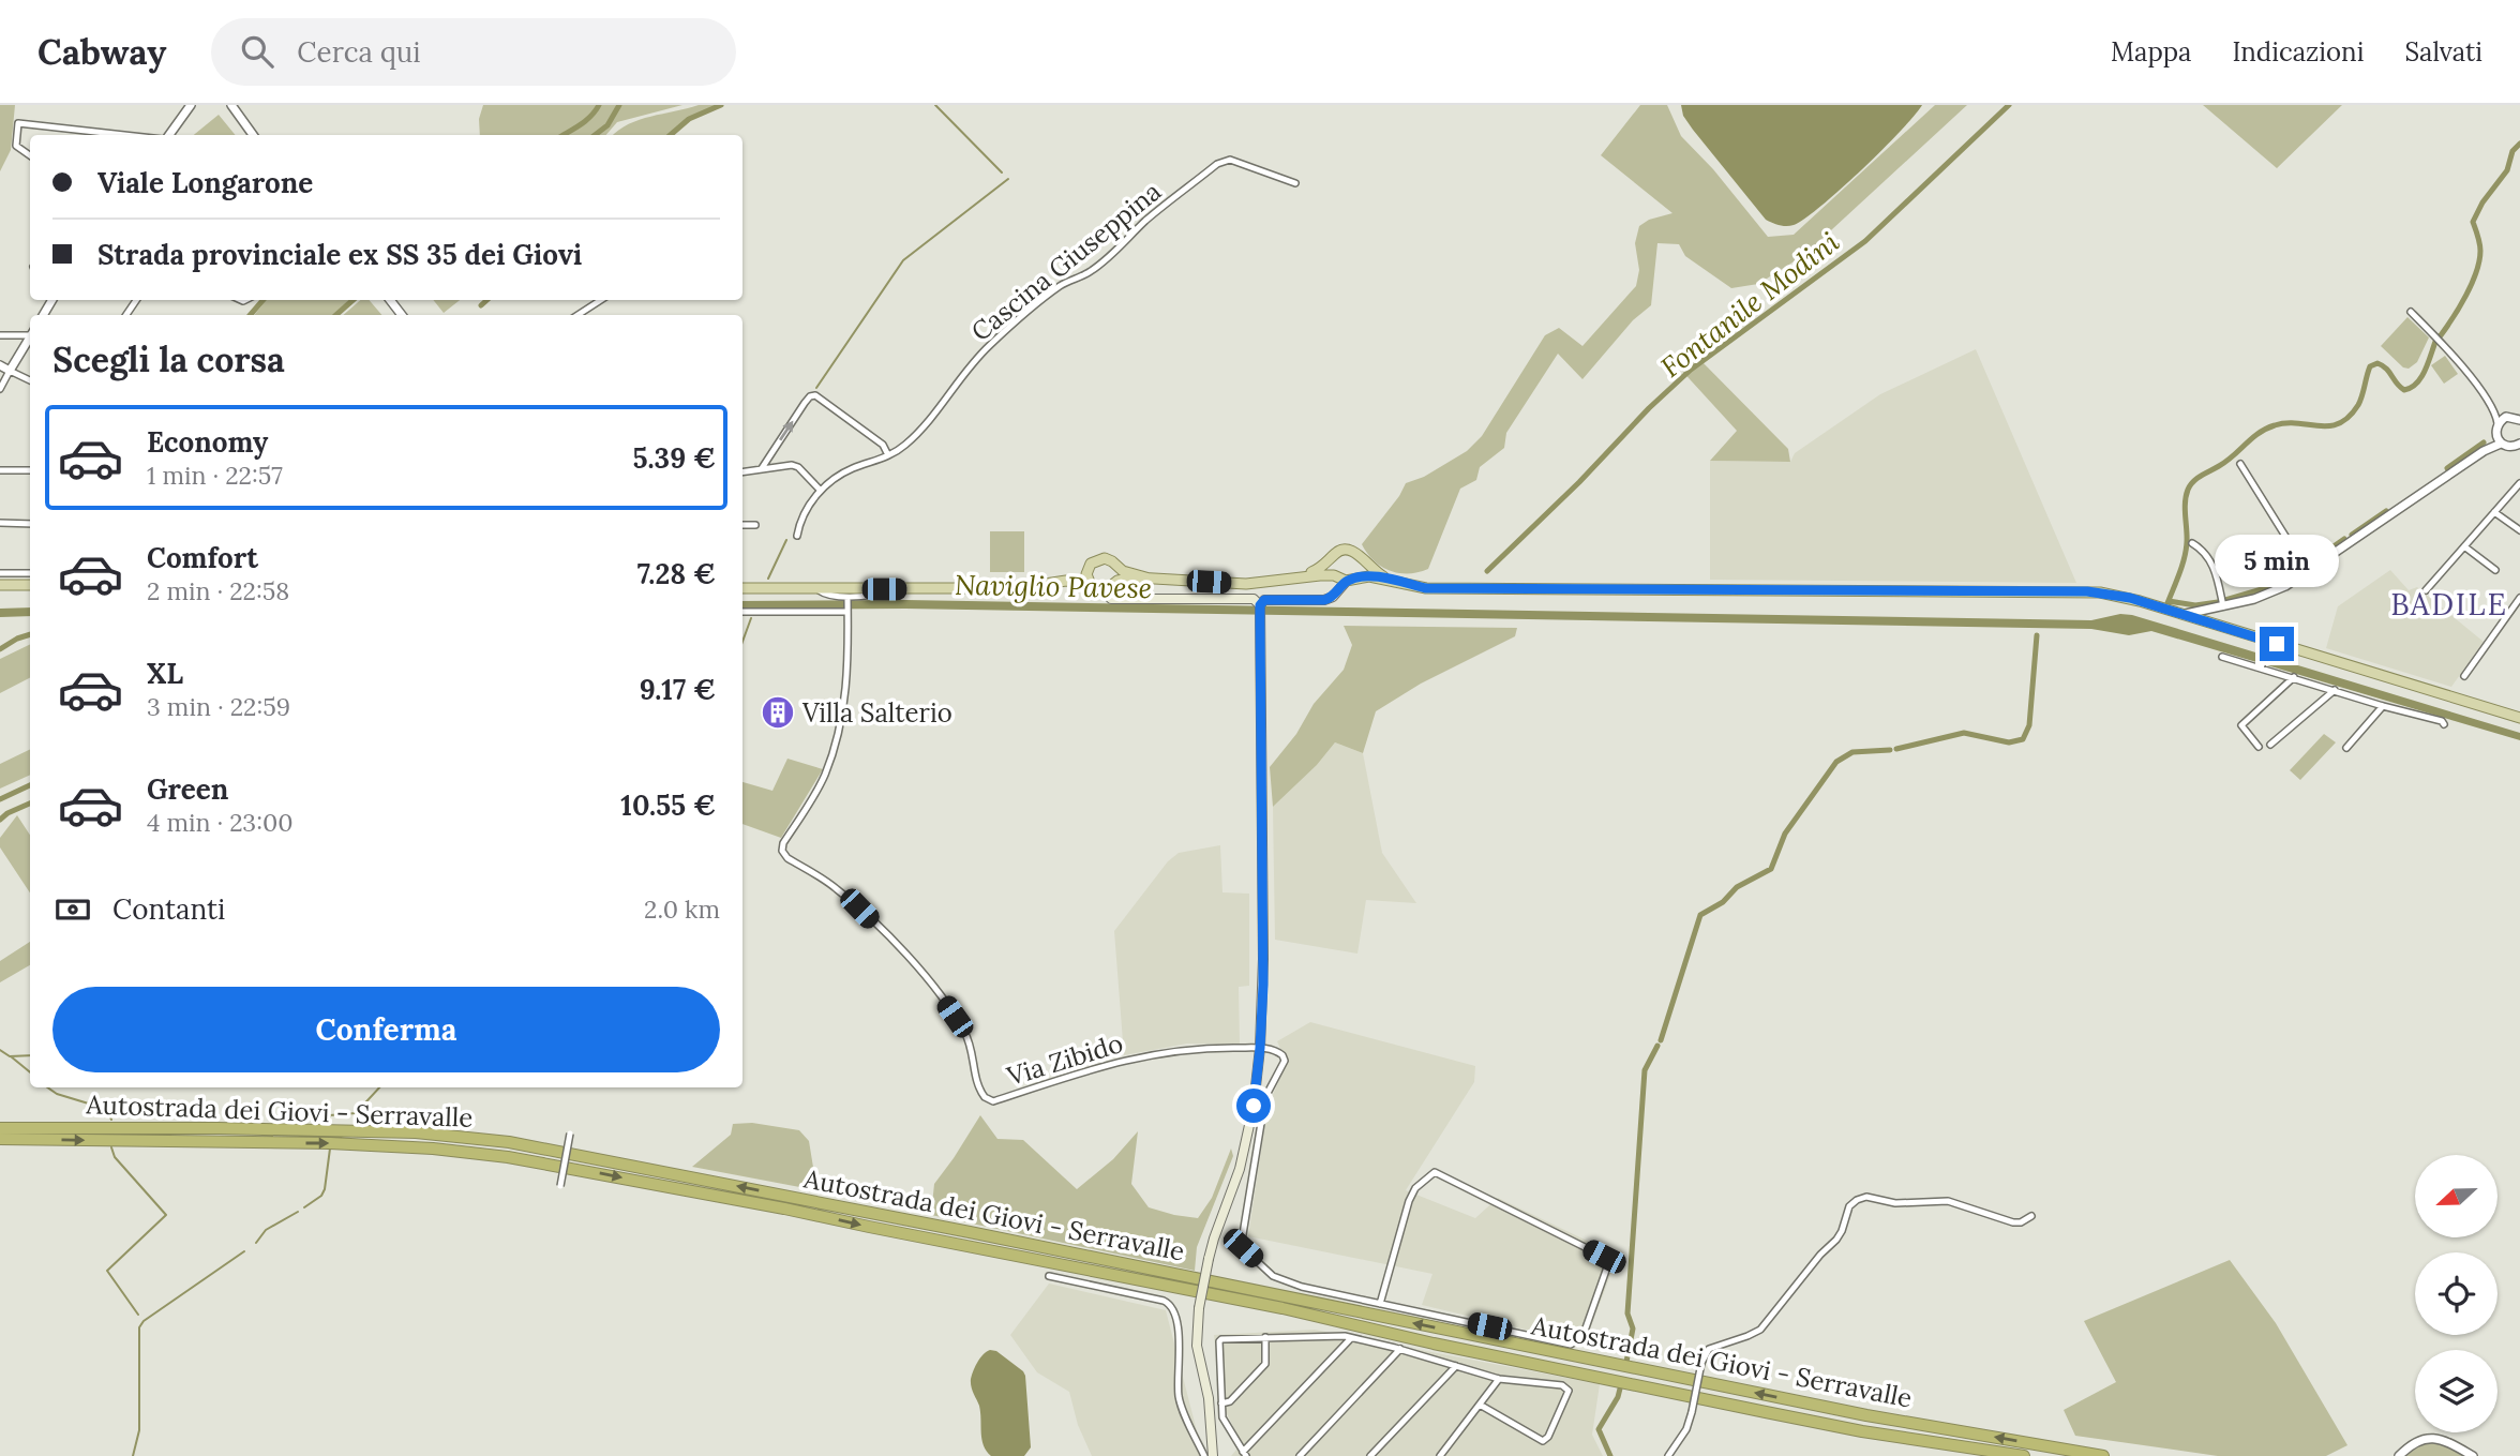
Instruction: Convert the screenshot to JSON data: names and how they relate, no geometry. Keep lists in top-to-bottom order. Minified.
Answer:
{"streets":{"highway":["Autostrada dei Giovi - Serravalle"],"street":["Cascina Giuseppina","Via Zibido"]},"districts":["BADILE"],"water":["Fontanile Modini","Naviglio Pavese"],"places":{"building":["Villa Salterio"]},"north":"left","page":{"header":"Cabway","search":"Cerca qui","nav":["Mappa","Indicazioni","Salvati"],"banner":["Viale Longarone","Strada provinciale ex SS 35 dei Giovi"],"heading":"Scegli la corsa","list":[{"name":"Economy","note":"1 min · 22:57","value":"5.39 €"},{"name":"Comfort","note":"2 min · 22:58","value":"7.28 €"},{"name":"XL","note":"3 min · 22:59","value":"9.17 €"},{"name":"Green","note":"4 min · 23:00","value":"10.55 €"}],"bubble":"5 min","pay":["Contanti","2.0 km"],"buttons":"Conferma"}}
